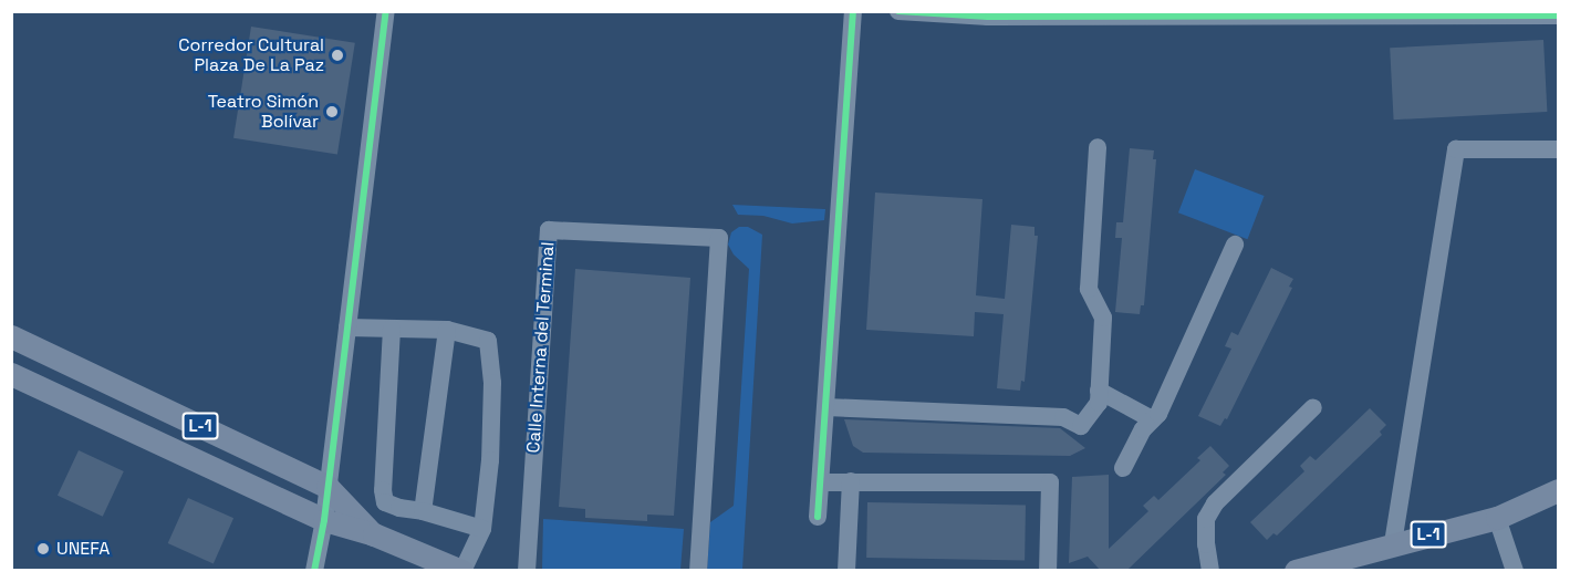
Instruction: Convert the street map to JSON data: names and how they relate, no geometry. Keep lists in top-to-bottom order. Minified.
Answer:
{"streets":{"main road":["L-1"],"street":["Calle Interna del Terminal"]},"places":["Corredor Cultural Plaza De La Paz","Teatro Simón Bolívar","UNEFA"]}
